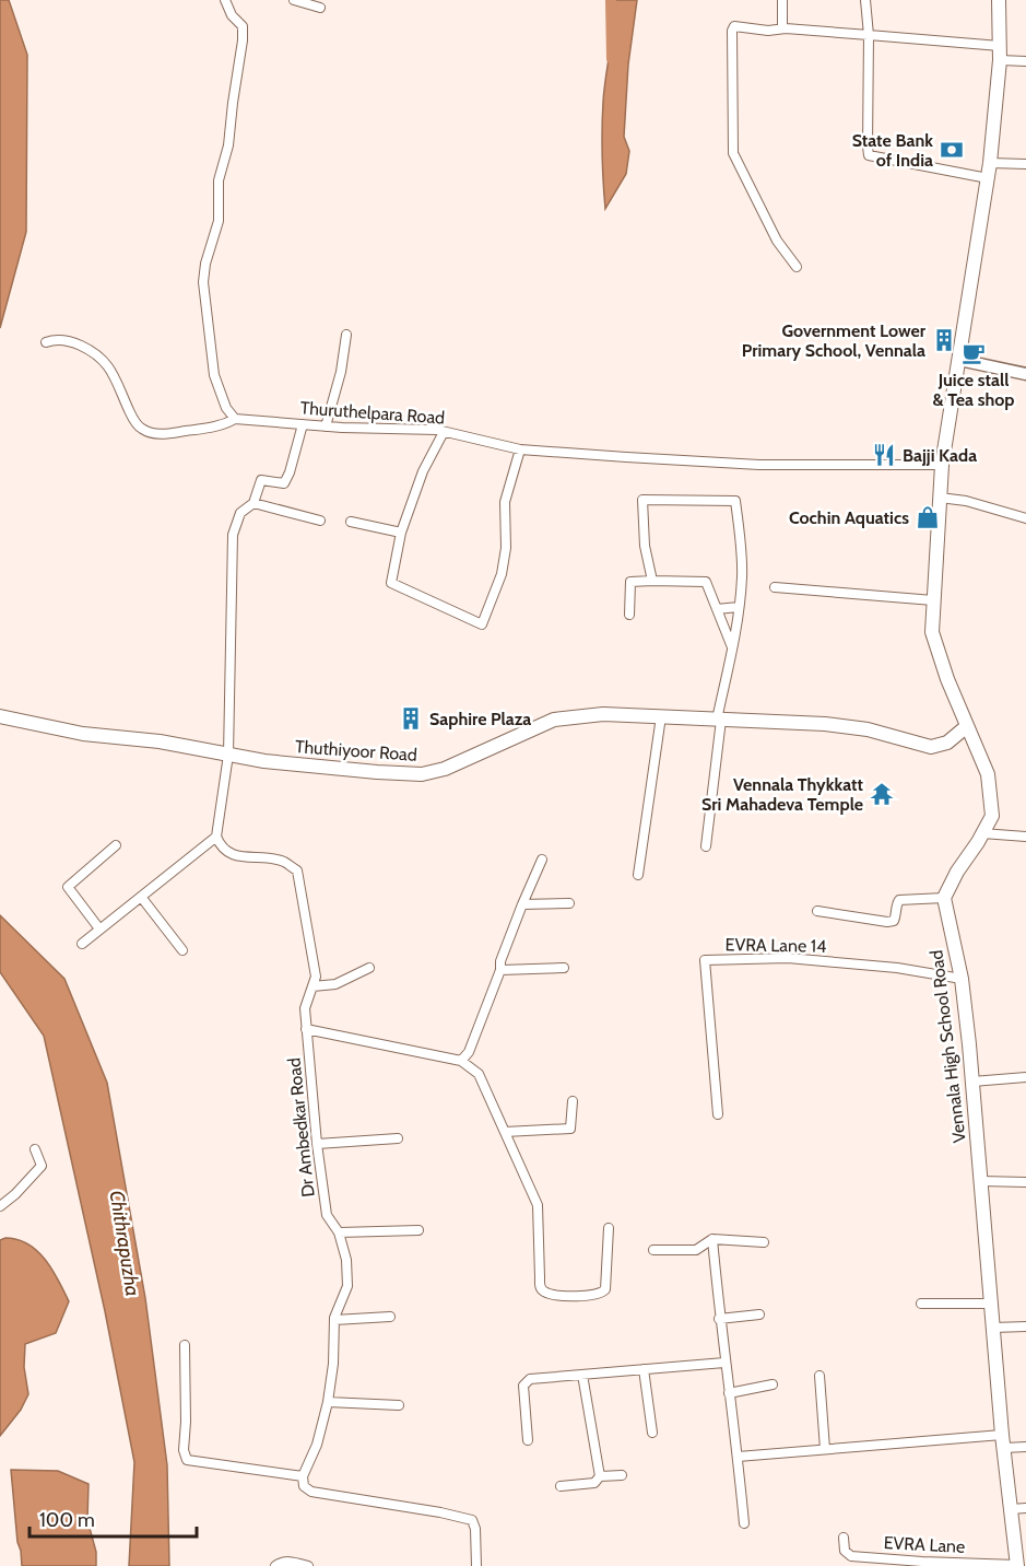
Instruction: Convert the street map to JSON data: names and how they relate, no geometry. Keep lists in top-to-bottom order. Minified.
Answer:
{"streets":{"main road":["Thuthiyoor Road","Vennala High School Road"],"street":["Thuruthelpara Road","EVRA Lane 14","Dr Ambedkar Road","EVRA Lane"]},"crossings":[["EVRA Lane 14","Vennala High School Road"],["Vennala High School Road","EVRA Lane"]],"water":["Chithrapuzha"],"places":{"bank":["State Bank of India"],"building":["Government Lower Primary School, Vennala","Saphire Plaza"],"cafe":["Juice stall & Tea shop"],"restaurant":["Bajji Kada"],"shop":["Cochin Aquatics"],"temple":["Vennala Thykkatt Sri Mahadeva Temple"]},"scale_bar":"100 m"}
